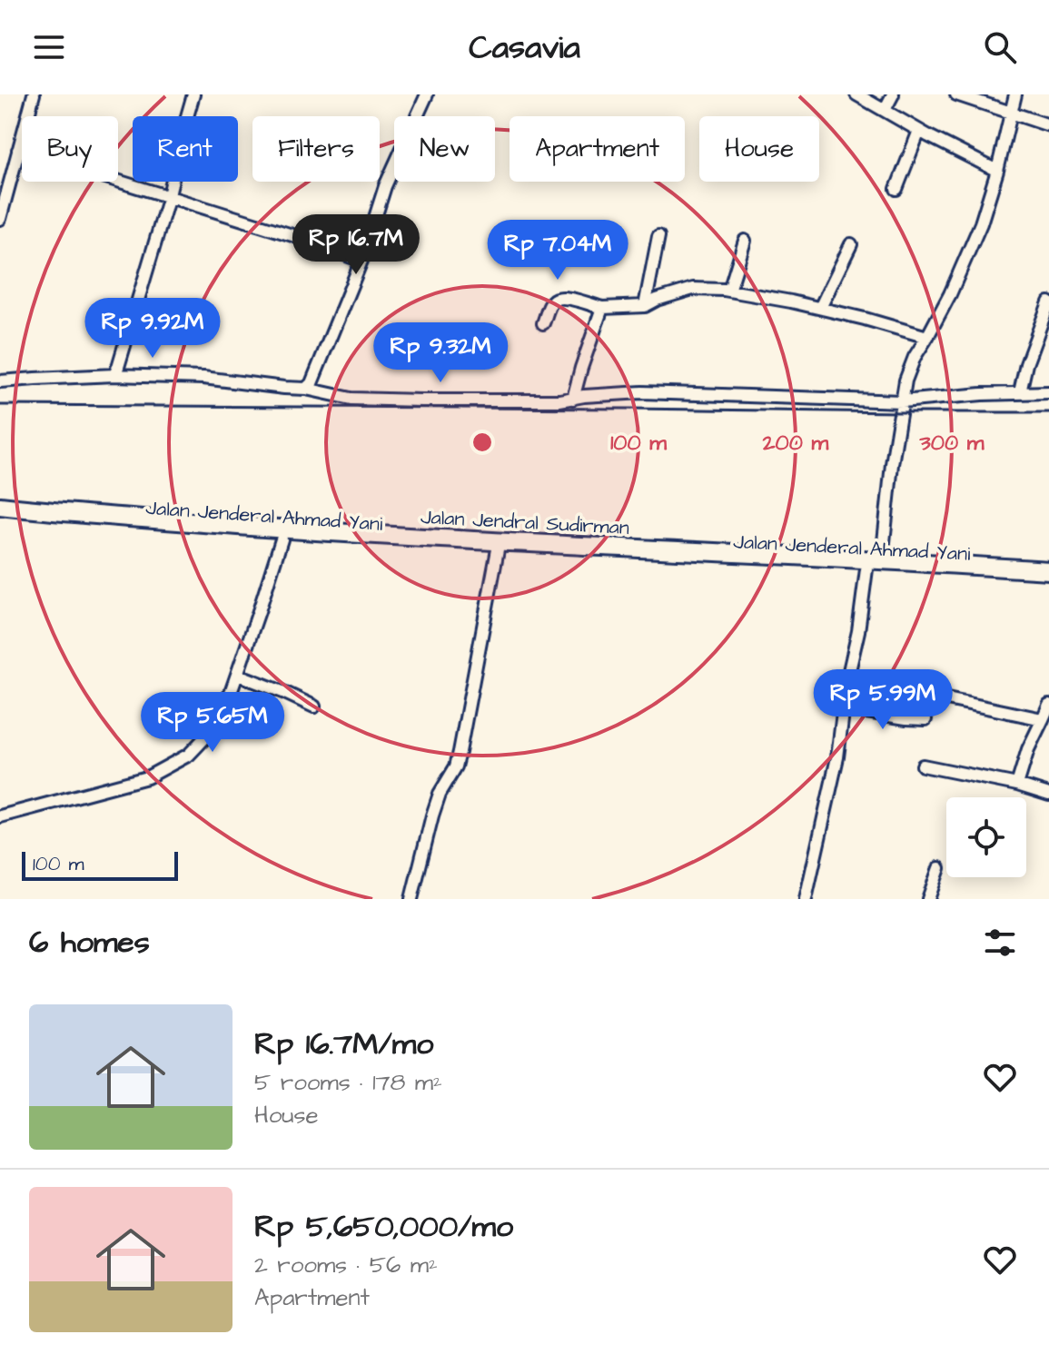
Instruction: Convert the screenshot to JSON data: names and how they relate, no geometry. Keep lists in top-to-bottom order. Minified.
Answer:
{"streets":{"highway":["Jalan Jenderal Ahmad Yani","Jalan Jendral Sudirman"]},"scale_bar":"100 m","page":{"header":"Casavia","chip":["Buy","Rent","Filters","New","Apartment","House"],"price":["Rp 16.7M","Rp 7.04M","Rp 9.92M","Rp 9.32M","Rp 5.99M","Rp 5.65M"],"scale":"100 m","heading":"6 homes","list":[{"name":"Rp 16.7M/mo","note":"5 rooms · 178 m² · House"},{"name":"Rp 5,650,000/mo","note":"2 rooms · 56 m² · Apartment"}]},"rings":["100 m","200 m","300 m"]}
